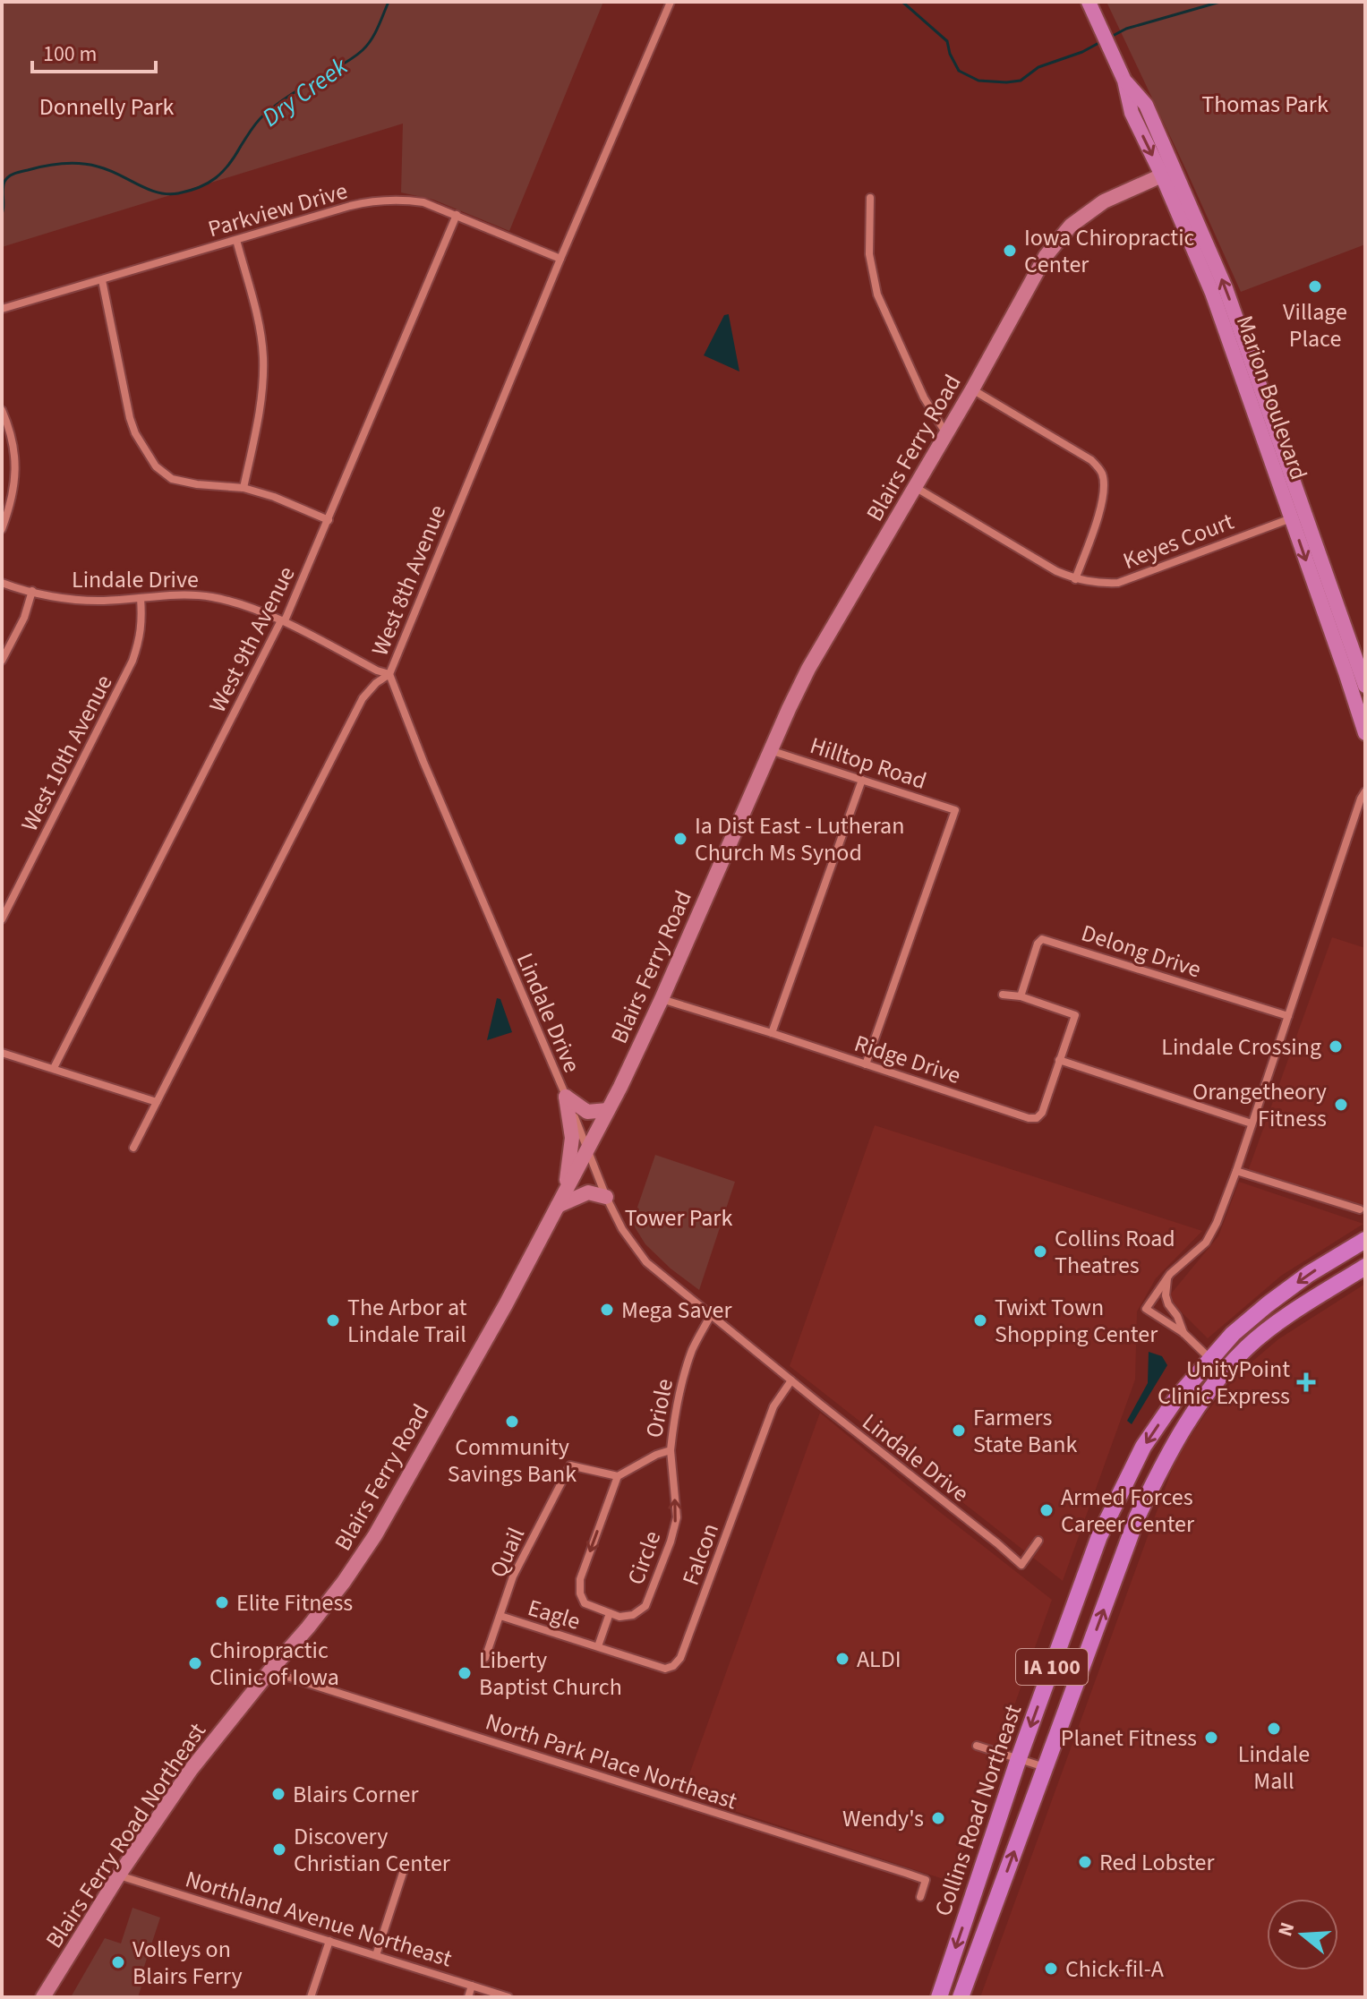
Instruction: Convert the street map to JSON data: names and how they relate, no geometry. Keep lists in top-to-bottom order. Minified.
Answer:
{"streets":{"highway":["IA 100","Collins Road Northeast"],"main road":["Marion Boulevard","Blairs Ferry Road","Blairs Ferry Road Northeast"],"street":["Parkview Drive","Keyes Court","Lindale Drive","West 8th Avenue","West 9th Avenue","West 10th Avenue","Hilltop Road","Delong Drive","Ridge Drive","Oriole","Quail","Falcon","Circle","Eagle","North Park Place Northeast","Northland Avenue Northeast"]},"crossings":[["Parkview Drive","West 8th Avenue"],["Parkview Drive","West 9th Avenue"],["Marion Boulevard","Blairs Ferry Road"],["Marion Boulevard","Keyes Court"],["Blairs Ferry Road","Keyes Court"],["Blairs Ferry Road","Lindale Drive"],["Blairs Ferry Road","Hilltop Road"],["Blairs Ferry Road","Ridge Drive"],["Blairs Ferry Road","North Park Place Northeast"],["Blairs Ferry Road","Blairs Ferry Road Northeast"],["Lindale Drive","West 8th Avenue"],["Lindale Drive","West 9th Avenue"],["Lindale Drive","West 10th Avenue"],["Lindale Drive","Oriole"],["Lindale Drive","Falcon"],["Hilltop Road","Ridge Drive"],["Delong Drive","Ridge Drive"],["Oriole","Quail"],["Oriole","Circle"],["Quail","Eagle"],["Falcon","Eagle"],["North Park Place Northeast","Blairs Ferry Road Northeast"],["Blairs Ferry Road Northeast","Northland Avenue Northeast"]],"one_way":["Circle"],"water":["Dry Creek"],"parks":["Thomas Park","Donnelly Park","Tower Park"],"places":{"other":["Iowa Chiropractic Center","Village Place","Ia Dist East - Lutheran Church Ms Synod","Lindale Crossing","Orangetheory Fitness","Collins Road Theatres","Mega Saver","The Arbor at Lindale Trail","Twixt Town Shopping Center","Community Savings Bank","Farmers State Bank","Armed Forces Career Center","Elite Fitness","ALDI","Chiropractic Clinic of Iowa","Liberty Baptist Church","Lindale Mall","Planet Fitness","Blairs Corner","Wendy's","Discovery Christian Center","Red Lobster","Volleys on Blairs Ferry","Chick-fil-A"],"health":["UnityPoint Clinic Express"]},"scale_bar":"100 m","north":"left"}
